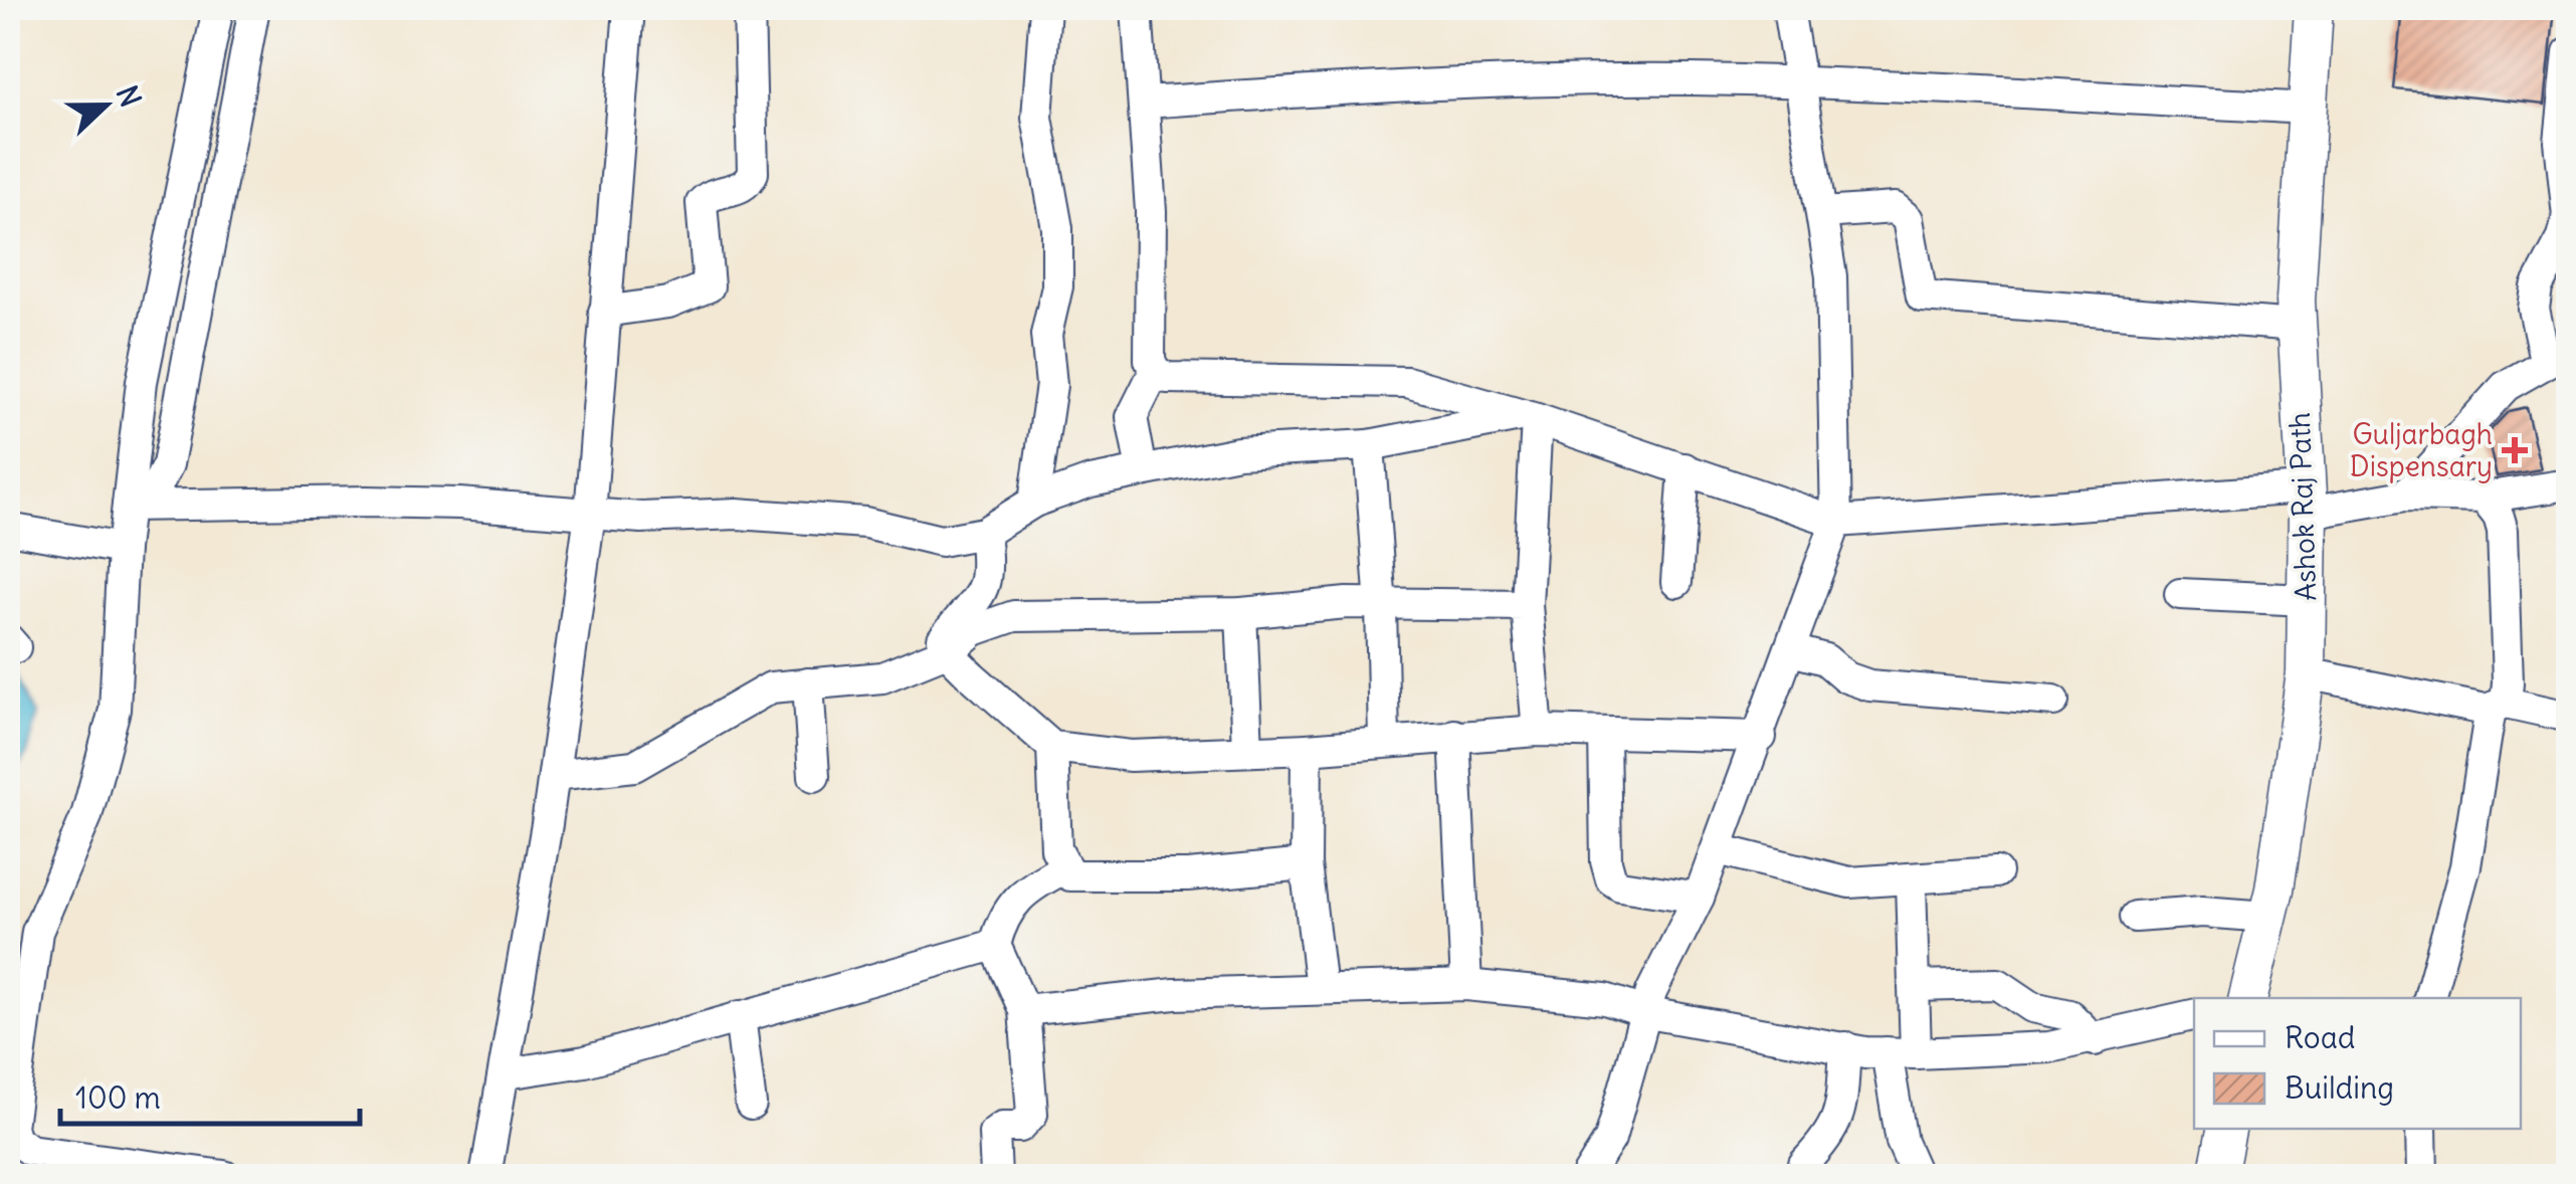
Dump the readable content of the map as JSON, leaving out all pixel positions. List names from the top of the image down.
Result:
{
  "streets": {
    "main road": ["Ashok Raj Path"]
  },
  "places": {
    "health": ["Guljarbagh Dispensary"]
  },
  "legend": ["Road", "Building"],
  "scale_bar": "100 m",
  "north": "right"
}
